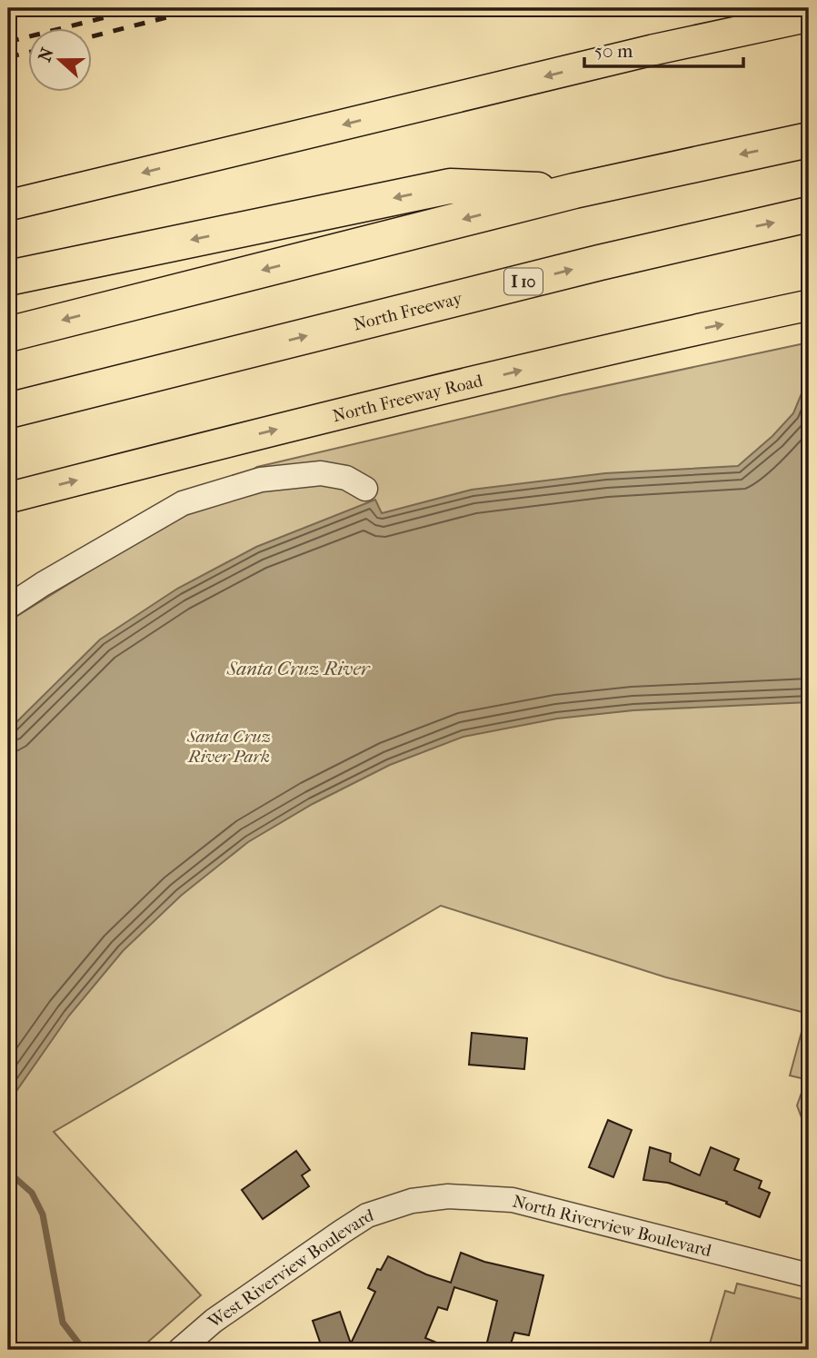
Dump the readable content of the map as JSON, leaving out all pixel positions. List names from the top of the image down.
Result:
{
  "streets": {
    "highway": ["I 10", "North Freeway"],
    "main road": ["North Freeway Road"],
    "street": ["North Riverview Boulevard", "West Riverview Boulevard"]
  },
  "crossings": [
    ["North Riverview Boulevard", "West Riverview Boulevard"]
  ],
  "one_way": ["North Freeway Road"],
  "water": ["Santa Cruz River"],
  "parks": ["Santa Cruz River Park"],
  "scale_bar": "50 m",
  "north": "left"
}
